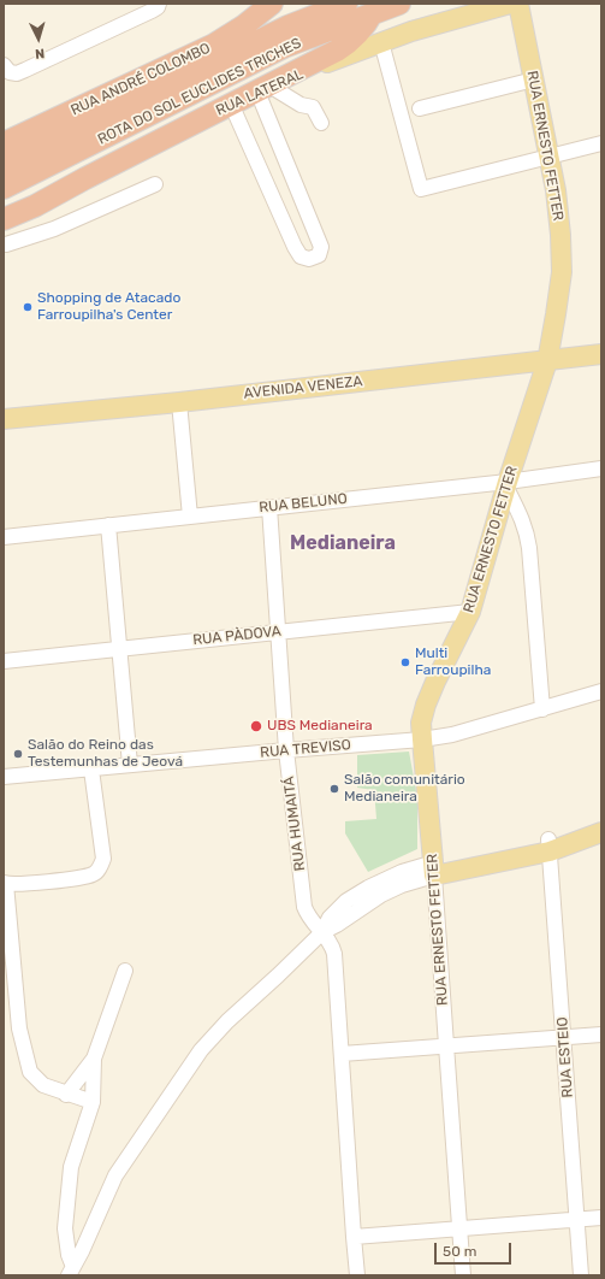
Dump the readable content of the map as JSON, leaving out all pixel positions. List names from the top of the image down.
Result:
{
  "streets": {
    "highway": ["RUA ANDRÉ COLOMBO", "ROTA DO SOL EUCLIDES TRICHES", "RUA LATERAL"],
    "main road": ["RUA ERNESTO FETTER", "AVENIDA VENEZA"],
    "street": [
      "RUA BELUNO",
      "RUA PÀDOVA",
      "RUA TREVISO",
      "RUA HUMAITÁ",
      "RUA ESTEIO"
    ]
  },
  "crossings": [
    ["RUA ERNESTO FETTER", "AVENIDA VENEZA"],
    ["RUA ERNESTO FETTER", "RUA BELUNO"],
    ["RUA ERNESTO FETTER", "RUA PÀDOVA"],
    ["RUA ERNESTO FETTER", "RUA TREVISO"],
    ["RUA BELUNO", "RUA HUMAITÁ"],
    ["RUA PÀDOVA", "RUA HUMAITÁ"],
    ["RUA TREVISO", "RUA HUMAITÁ"]
  ],
  "districts": ["Medianeira"],
  "places": [
    "Shopping de Atacado Farroupilha's Center",
    "Multi Farroupilha",
    "UBS Medianeira",
    "Salão do Reino das Testemunhas de Jeová",
    "Salão comunitário Medianeira"
  ],
  "scale_bar": "50 m",
  "north": "bottom"
}
